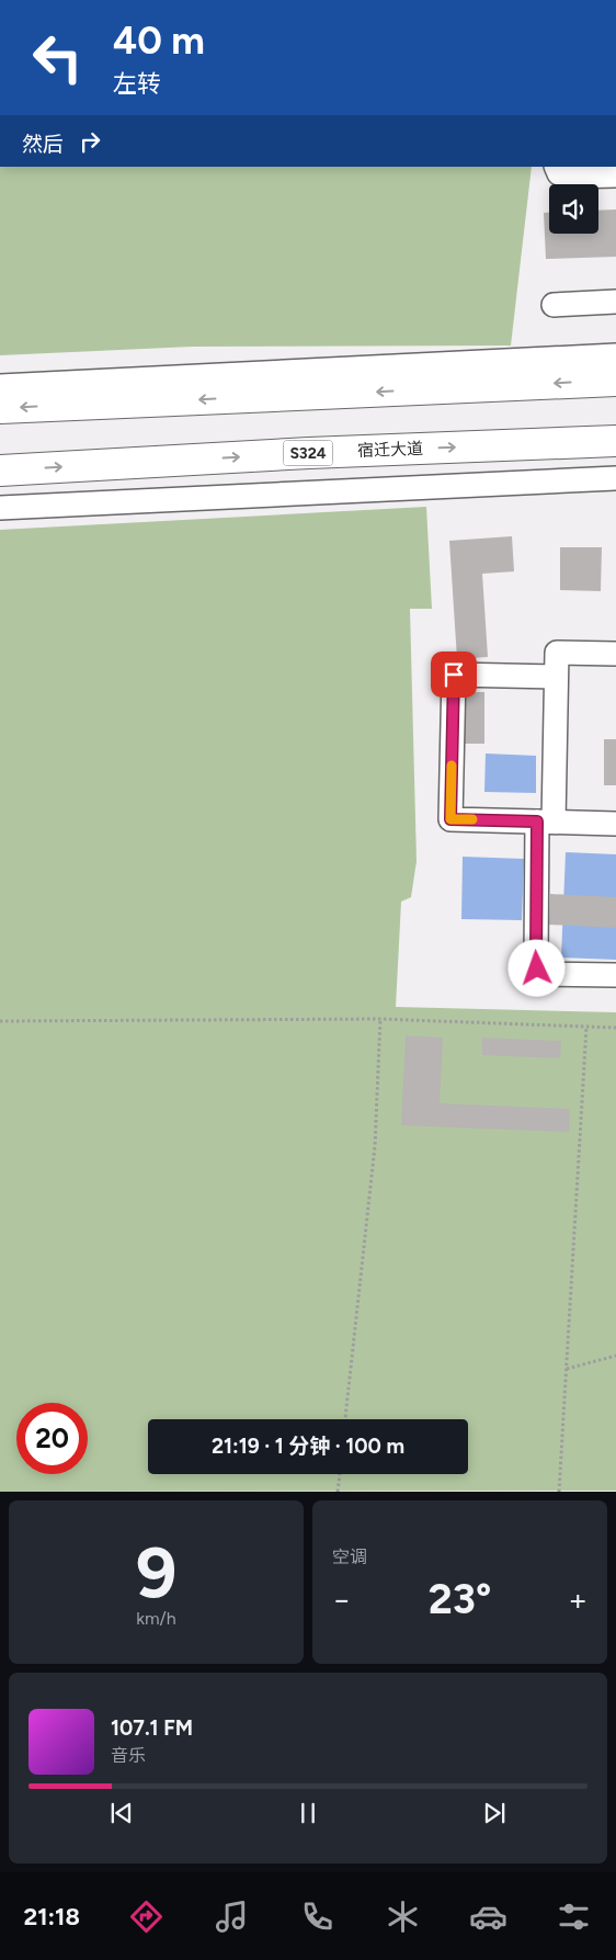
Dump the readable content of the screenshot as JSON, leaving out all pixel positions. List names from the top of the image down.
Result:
{
  "streets": {
    "main road": ["宿迁大道", "S324"]
  },
  "page": {
    "turn": ["40 m", "左转"],
    "then": "然后",
    "limit": "20",
    "trip": "21:19 · 1 分钟 · 100 m",
    "tile": [
      ["9", "km/h"],
      "空调"
    ],
    "heat": ["−", "23°", "+"],
    "song": ["107.1 FM", "音乐"],
    "tabs": "21:18"
  }
}
